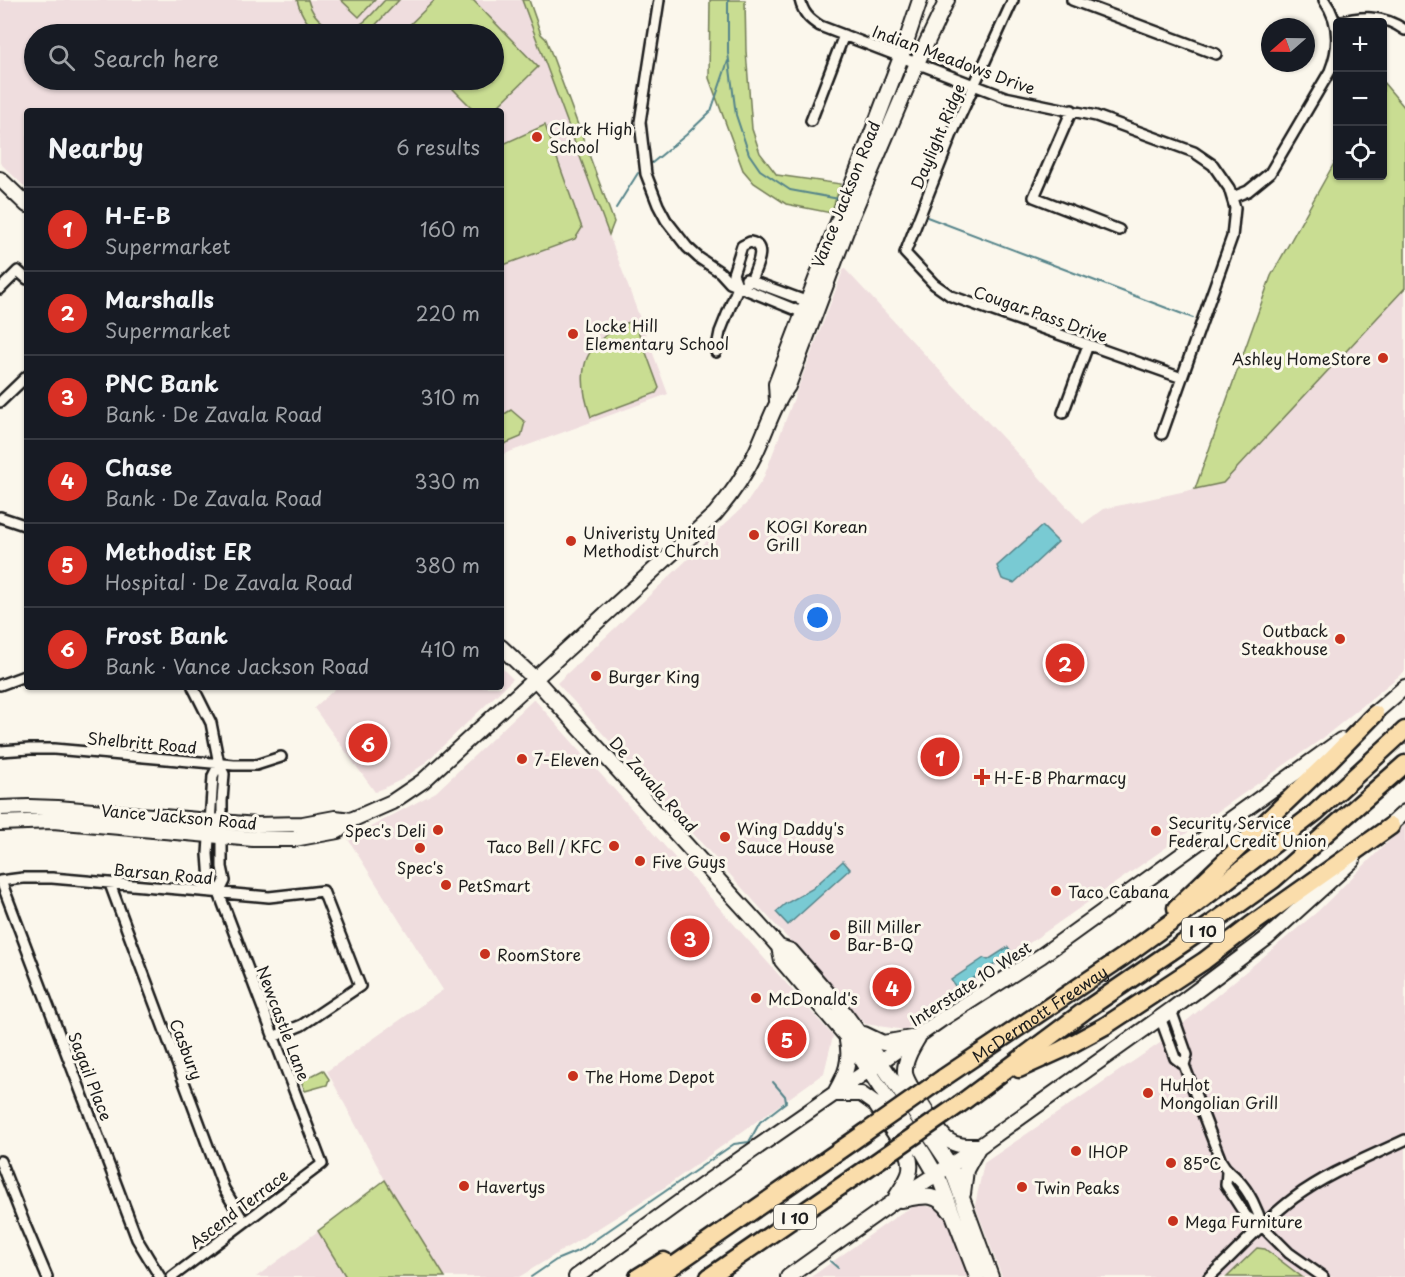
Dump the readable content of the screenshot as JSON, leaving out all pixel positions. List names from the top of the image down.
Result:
{
  "streets": {
    "highway": ["I 10", "McDermott Freeway"],
    "main road": ["Vance Jackson Road", "De Zavala Road", "Interstate 10 West"],
    "street": [
      "Indian Meadows Drive",
      "Daylight Ridge",
      "Cougar Pass Drive",
      "Shelbritt Road",
      "Barsan Road",
      "Newcastle Lane",
      "Casbury",
      "Sagail Place",
      "Ascend Terrace"
    ]
  },
  "crossings": [
    ["Indian Meadows Drive", "Daylight Ridge"],
    ["Indian Meadows Drive", "Vance Jackson Road"],
    ["Indian Meadows Drive", "Cougar Pass Drive"],
    ["Daylight Ridge", "Cougar Pass Drive"],
    ["Vance Jackson Road", "De Zavala Road"],
    ["Vance Jackson Road", "Newcastle Lane"],
    ["Shelbritt Road", "Newcastle Lane"],
    ["De Zavala Road", "Interstate 10 West"],
    ["Barsan Road", "Newcastle Lane"],
    ["Barsan Road", "Casbury"],
    ["Barsan Road", "Sagail Place"],
    ["Newcastle Lane", "Ascend Terrace"],
    ["Casbury", "Ascend Terrace"]
  ],
  "places": {
    "other": [
      "Clark High School",
      "Locke Hill Elementary School",
      "Ashley HomeStore",
      "KOGI Korean Grill",
      "Univeristy United Methodist Church",
      "Outback Steakhouse",
      "Burger King",
      "7-Eleven",
      "Spec's Deli",
      "Security Service Federal Credit Union",
      "Wing Daddy's Sauce House",
      "Taco Bell / KFC",
      "Spec's",
      "Five Guys",
      "PetSmart",
      "Taco Cabana",
      "Bill Miller Bar-B-Q",
      "RoomStore",
      "McDonald's",
      "The Home Depot",
      "HuHot Mongolian Grill",
      "IHOP",
      "85°C",
      "Havertys",
      "Twin Peaks",
      "Mega Furniture"
    ],
    "health": ["H-E-B Pharmacy"]
  },
  "north": "left",
  "page": {
    "map_buttons": ["+", "−"],
    "search": "Search here",
    "heading": ["Nearby", "6 results"],
    "list": [
      {
        "mark": "1",
        "name": "H-E-B",
        "note": "Supermarket",
        "value": "160 m"
      },
      {
        "mark": "2",
        "name": "Marshalls",
        "note": "Supermarket",
        "value": "220 m"
      },
      {
        "mark": "3",
        "name": "PNC Bank",
        "note": "Bank · De Zavala Road",
        "value": "310 m"
      },
      {
        "mark": "4",
        "name": "Chase",
        "note": "Bank · De Zavala Road",
        "value": "330 m"
      },
      {
        "mark": "5",
        "name": "Methodist ER",
        "note": "Hospital · De Zavala Road",
        "value": "380 m"
      },
      {
        "mark": "6",
        "name": "Frost Bank",
        "note": "Bank · Vance Jackson Road",
        "value": "410 m"
      }
    ],
    "pins": [
      "2",
      "6",
      "1",
      "3",
      "4",
      "5"
    ]
  }
}
